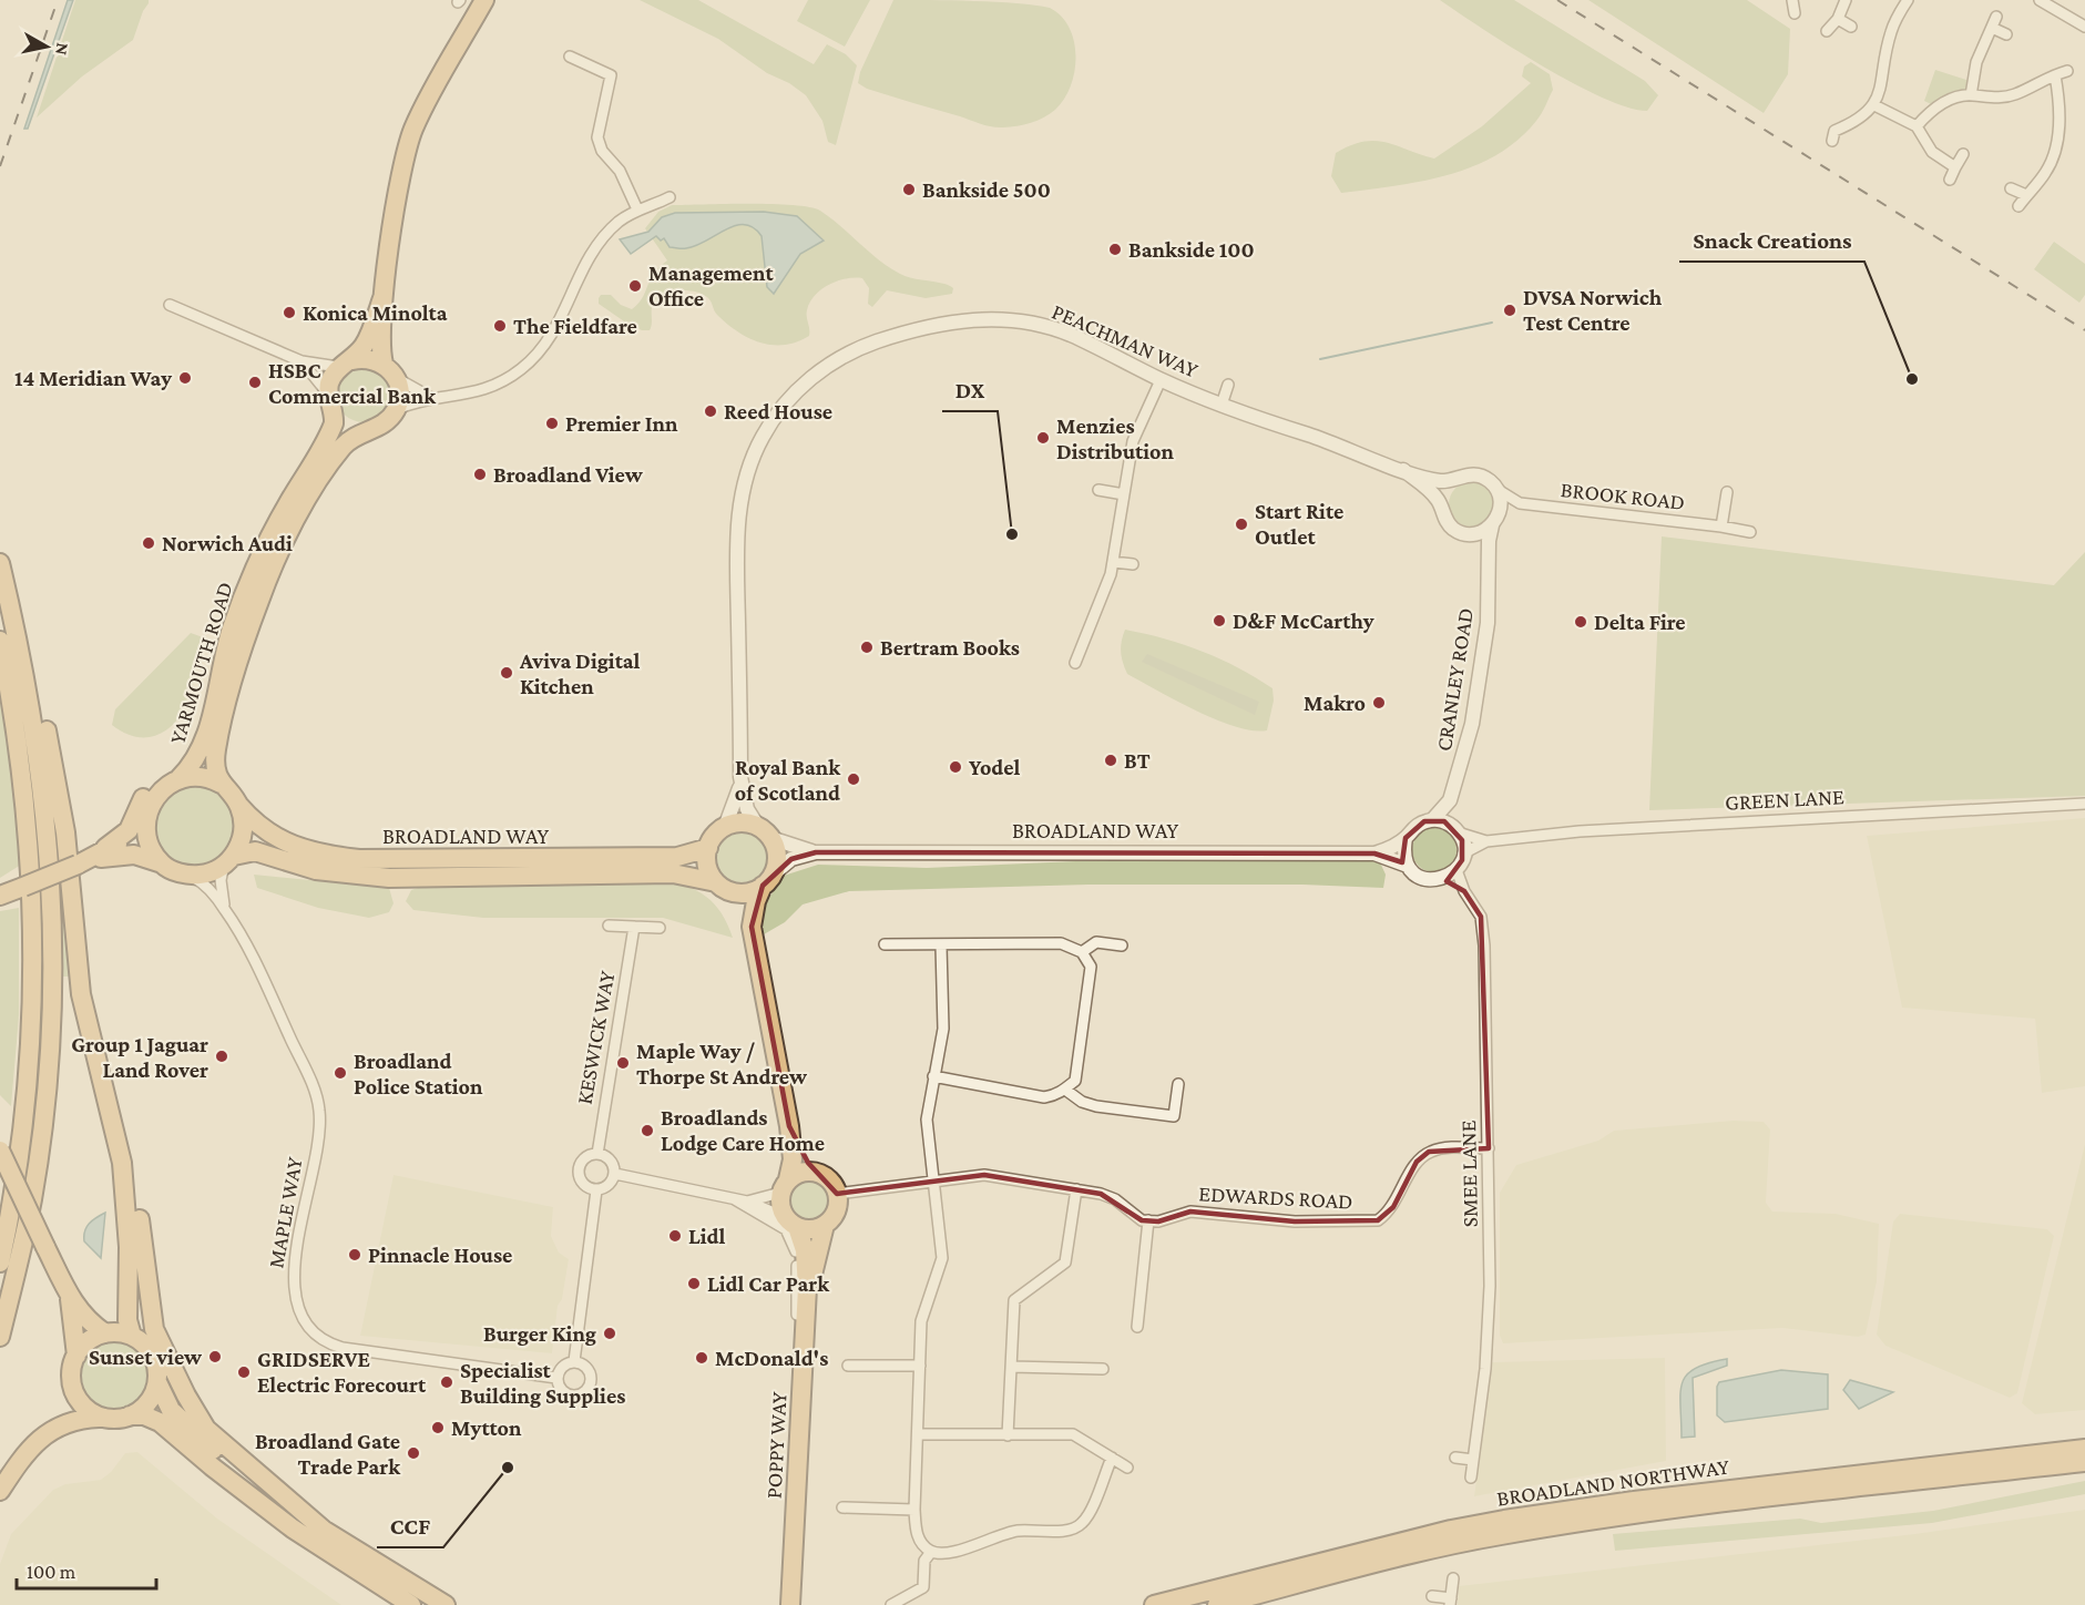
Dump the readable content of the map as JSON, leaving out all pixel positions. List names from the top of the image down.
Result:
{
  "streets": {
    "highway": [
      "YARMOUTH ROAD",
      "BROADLAND WAY",
      "POPPY WAY",
      "BROADLAND NORTHWAY"
    ],
    "street": [
      "PEACHMAN WAY",
      "BROOK ROAD",
      "CRANLEY ROAD",
      "GREEN LANE",
      "KESWICK WAY",
      "SMEE LANE",
      "EDWARDS ROAD",
      "MAPLE WAY"
    ]
  },
  "crossings": [
    ["PEACHMAN WAY", "BROOK ROAD"],
    ["PEACHMAN WAY", "CRANLEY ROAD"],
    ["PEACHMAN WAY", "BROADLAND WAY"],
    ["BROOK ROAD", "CRANLEY ROAD"],
    ["YARMOUTH ROAD", "BROADLAND WAY"],
    ["YARMOUTH ROAD", "MAPLE WAY"],
    ["CRANLEY ROAD", "GREEN LANE"],
    ["CRANLEY ROAD", "BROADLAND WAY"],
    ["CRANLEY ROAD", "SMEE LANE"],
    ["GREEN LANE", "BROADLAND WAY"],
    ["GREEN LANE", "SMEE LANE"],
    ["BROADLAND WAY", "SMEE LANE"],
    ["BROADLAND WAY", "MAPLE WAY"],
    ["SMEE LANE", "EDWARDS ROAD"]
  ],
  "places": [
    "Bankside 500",
    "Bankside 100",
    "Management Office",
    "DVSA Norwich Test Centre",
    "Konica Minolta",
    "The Fieldfare",
    "14 Meridian Way",
    "Snack Creations",
    "HSBC Commercial Bank",
    "Reed House",
    "Premier Inn",
    "Menzies Distribution",
    "Broadland View",
    "Start Rite Outlet",
    "DX",
    "Norwich Audi",
    "D&F McCarthy",
    "Delta Fire",
    "Bertram Books",
    "Aviva Digital Kitchen",
    "Makro",
    "BT",
    "Yodel",
    "Royal Bank of Scotland",
    "Group 1 Jaguar Land Rover",
    "Maple Way / Thorpe St Andrew",
    "Broadland Police Station",
    "Broadlands Lodge Care Home",
    "Lidl",
    "Pinnacle House",
    "Lidl Car Park",
    "Burger King",
    "Sunset view",
    "McDonald's",
    "GRIDSERVE Electric Forecourt",
    "Specialist Building Supplies",
    "Mytton",
    "Broadland Gate Trade Park",
    "CCF"
  ],
  "scale_bar": "100 m",
  "north": "right"
}
